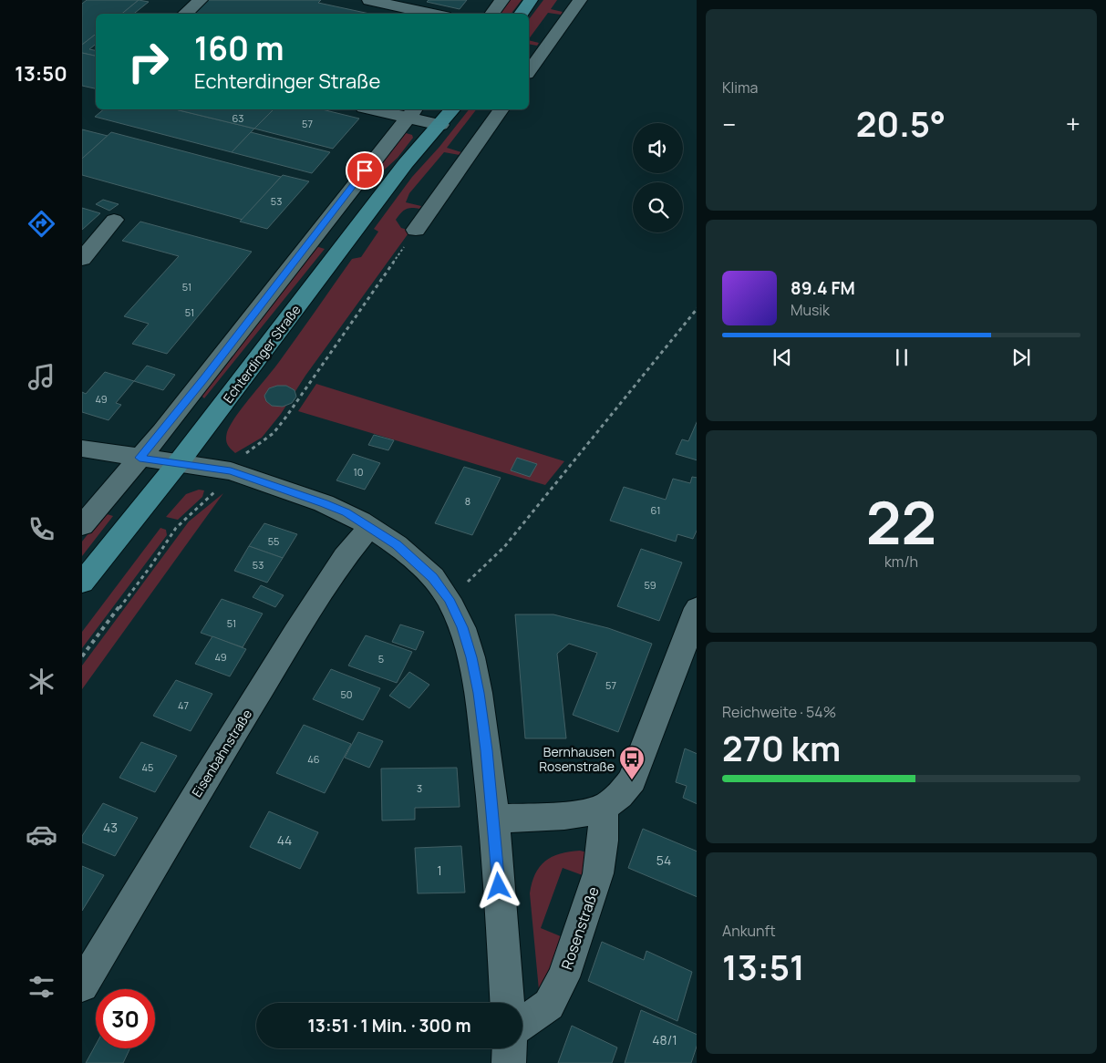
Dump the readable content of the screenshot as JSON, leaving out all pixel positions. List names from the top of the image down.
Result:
{
  "streets": {
    "main road": ["Echterdinger Straße"],
    "street": ["Eisenbahnstraße", "Rosenstraße"]
  },
  "places": {
    "bus stop": ["Bernhausen Rosenstraße"]
  },
  "house_numbers": [
    "63",
    "57",
    "53",
    "51",
    "51",
    "49",
    "10",
    "8",
    "61",
    "55",
    "53",
    "59",
    "51",
    "49",
    "5",
    "57",
    "50",
    "47",
    "46",
    "45",
    "3",
    "43",
    "44",
    "54",
    "1",
    "48/1"
  ],
  "page": {
    "tabs": "13:50",
    "tile": [
      "Klima",
      ["22", "km/h"],
      ["Reichweite · 54%", "270 km"],
      ["Ankunft", "13:51"]
    ],
    "turn": ["160 m", "Echterdinger Straße"],
    "heat": ["−", "20.5°", "+"],
    "song": ["89.4 FM", "Musik"],
    "limit": "30",
    "trip": "13:51 · 1 Min. · 300 m"
  }
}
